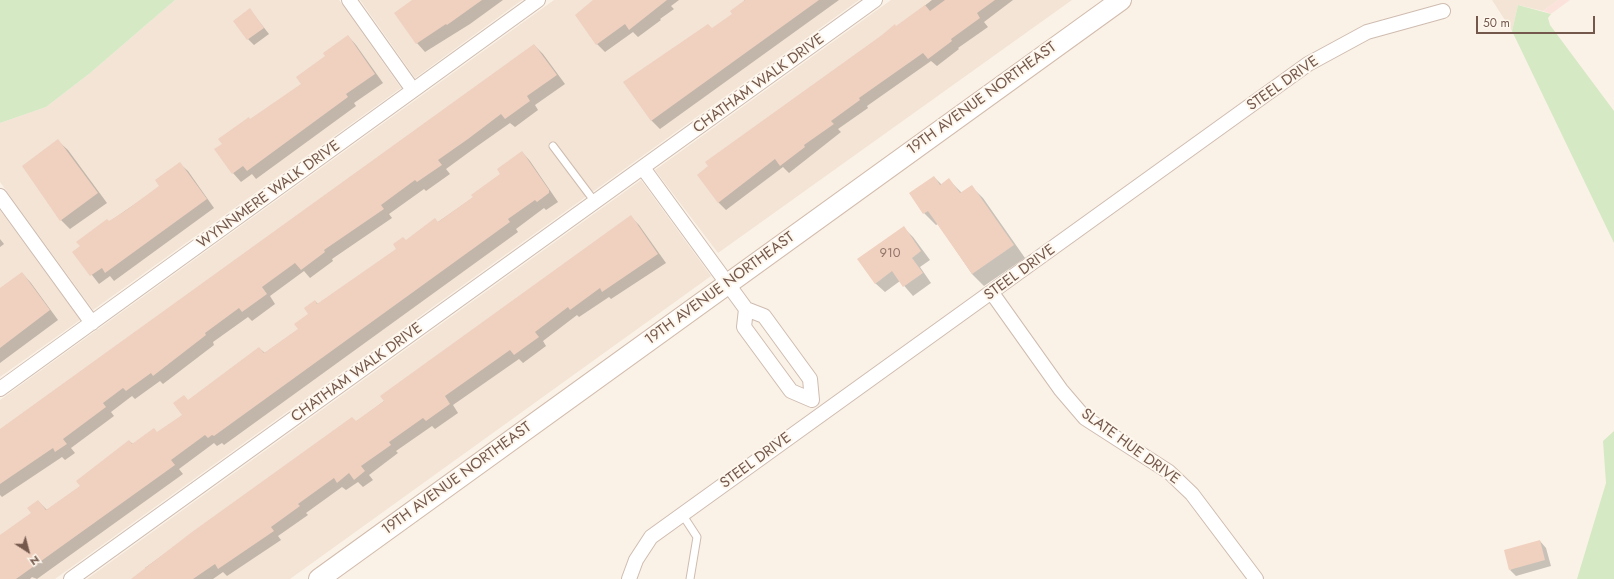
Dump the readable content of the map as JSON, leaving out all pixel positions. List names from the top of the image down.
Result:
{
  "streets": {
    "street": [
      "CHATHAM WALK DRIVE",
      "STEEL DRIVE",
      "19TH AVENUE NORTHEAST",
      "WYNNMERE WALK DRIVE",
      "SLATE HUE DRIVE"
    ]
  },
  "crossings": [
    ["STEEL DRIVE", "SLATE HUE DRIVE"]
  ],
  "house_numbers": ["910"],
  "scale_bar": "50 m",
  "north": "bottom right"
}
